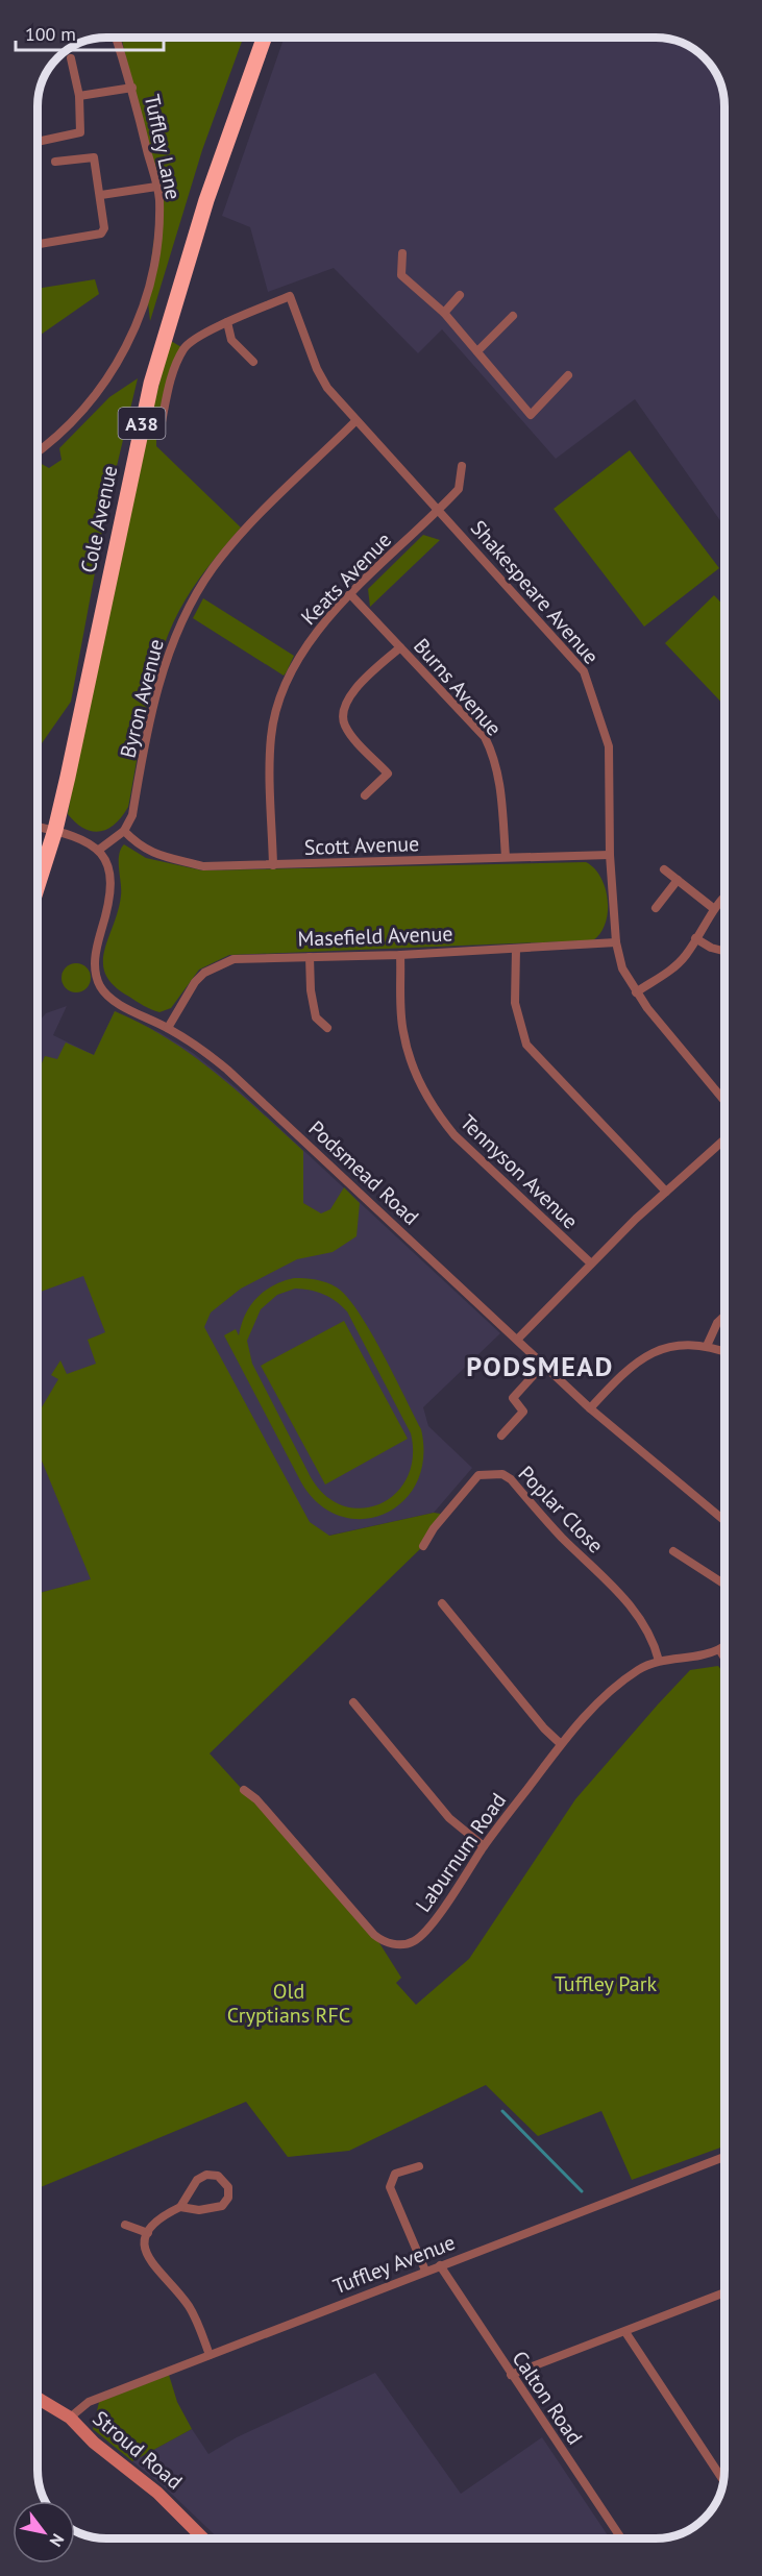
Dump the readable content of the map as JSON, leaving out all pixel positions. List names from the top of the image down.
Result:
{
  "streets": {
    "highway": ["A38", "Cole Avenue"],
    "main road": ["Stroud Road"],
    "street": [
      "Tuffley Lane",
      "Keats Avenue",
      "Shakespeare Avenue",
      "Burns Avenue",
      "Byron Avenue",
      "Scott Avenue",
      "Masefield Avenue",
      "Tennyson Avenue",
      "Podsmead Road",
      "Poplar Close",
      "Laburnum Road",
      "Tuffley Avenue",
      "Calton Road"
    ]
  },
  "crossings": [
    ["Keats Avenue", "Shakespeare Avenue"],
    ["Keats Avenue", "Burns Avenue"],
    ["Keats Avenue", "Scott Avenue"],
    ["Shakespeare Avenue", "Byron Avenue"],
    ["Shakespeare Avenue", "Scott Avenue"],
    ["Shakespeare Avenue", "Masefield Avenue"],
    ["Burns Avenue", "Scott Avenue"],
    ["Byron Avenue", "Scott Avenue"],
    ["Masefield Avenue", "Tennyson Avenue"],
    ["Masefield Avenue", "Podsmead Road"],
    ["Poplar Close", "Laburnum Road"],
    ["Tuffley Avenue", "Calton Road"],
    ["Tuffley Avenue", "Stroud Road"]
  ],
  "districts": ["PODSMEAD"],
  "parks": ["Tuffley Park", "Old Cryptians RFC"],
  "scale_bar": "100 m",
  "north": "bottom right"
}
